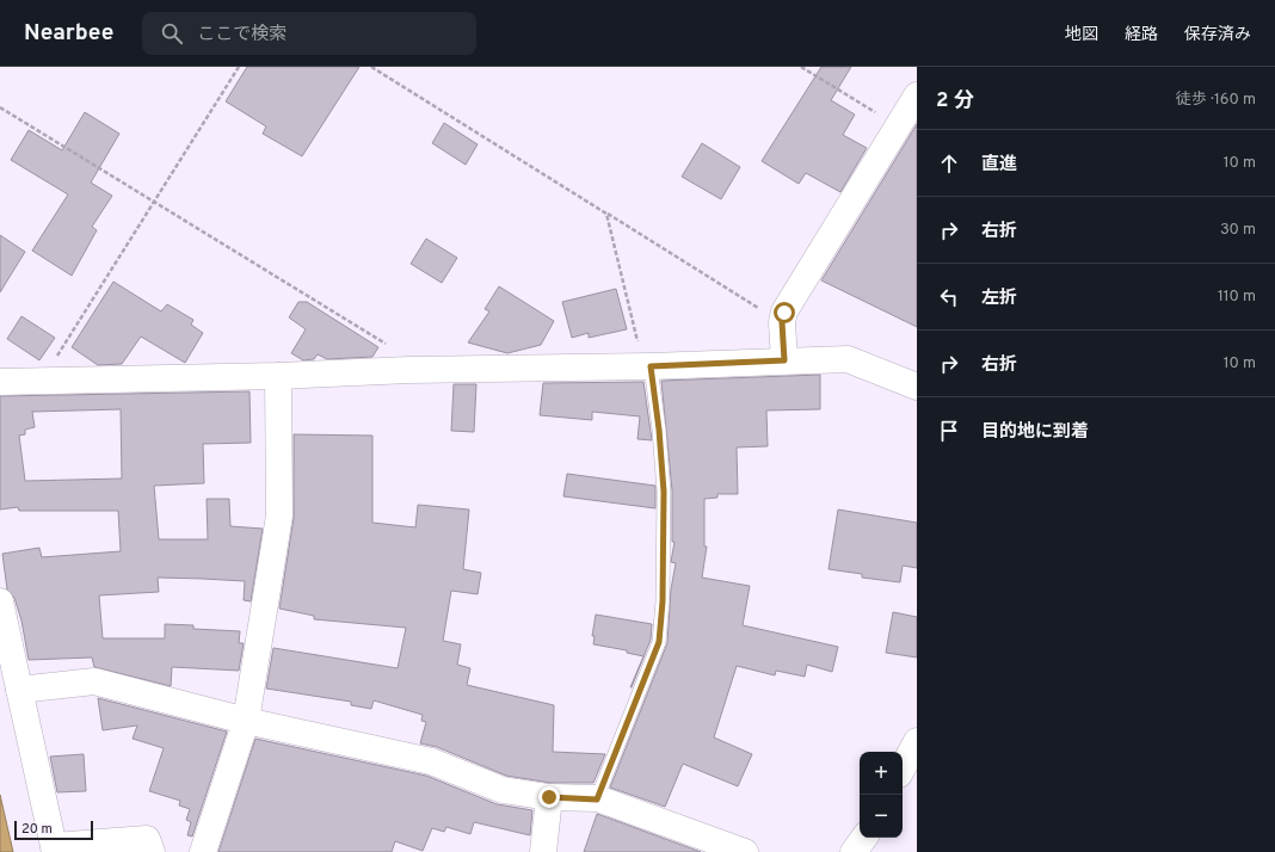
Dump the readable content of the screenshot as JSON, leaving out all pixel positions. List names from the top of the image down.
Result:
{
  "scale_bar": "20 m",
  "page": {
    "header": "Nearbee",
    "search": "ここで検索",
    "nav": ["地図", "経路", "保存済み"],
    "heading": ["2 分", "徒歩 · 160 m"],
    "list": [
      ["直進", "10 m"],
      ["右折", "30 m"],
      ["左折", "110 m"],
      ["右折", "10 m"],
      "目的地に到着"
    ],
    "map_buttons": ["+", "−"],
    "scale": "20 m"
  }
}
